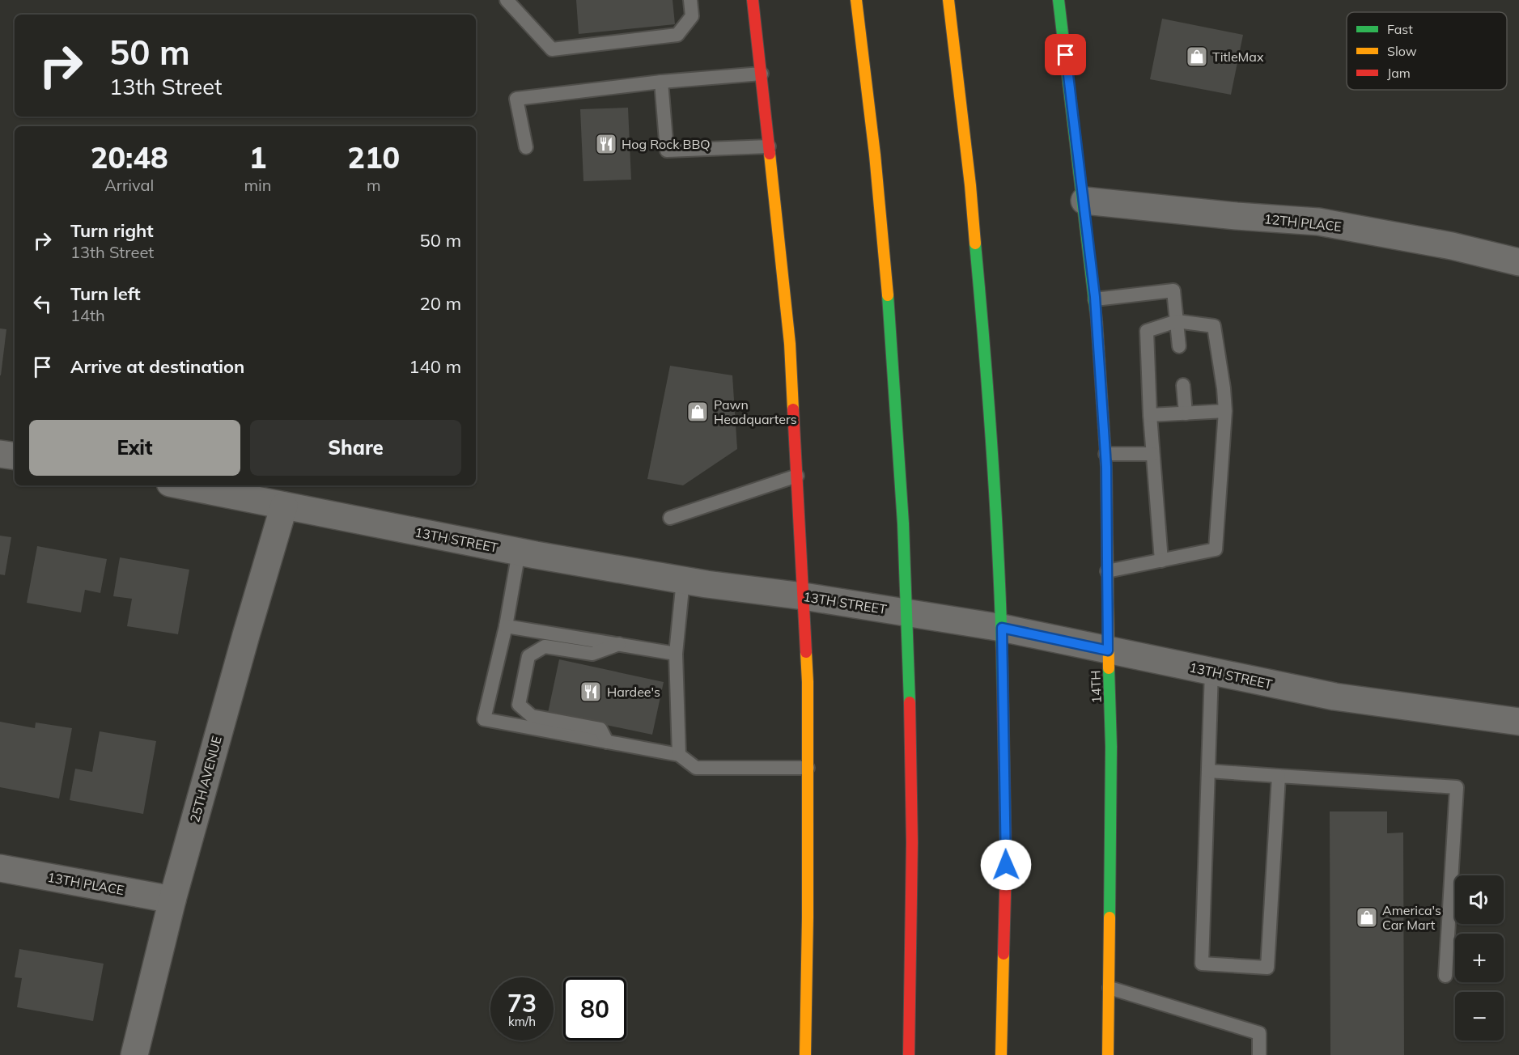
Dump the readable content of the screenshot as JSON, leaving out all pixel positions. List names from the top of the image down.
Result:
{
  "streets": {
    "main road": ["14TH"],
    "street": [
      "12TH PLACE",
      "13TH STREET",
      "25TH AVENUE",
      "13TH PLACE"
    ]
  },
  "crossings": [
    ["12TH PLACE", "14TH"],
    ["13TH STREET", "14TH"],
    ["13TH STREET", "25TH AVENUE"],
    ["25TH AVENUE", "13TH PLACE"]
  ],
  "places": {
    "shop": ["TitleMax", "Pawn Headquarters", "America's Car Mart"],
    "restaurant": ["Hog Rock BBQ", "Hardee's"]
  },
  "legend": ["Fast", "Slow", "Jam"],
  "page": {
    "turn": ["50 m", "13th Street"],
    "eta": [
      "20:48",
      "Arrival",
      "1",
      "min",
      "210",
      "m"
    ],
    "list": [
      {
        "name": "Turn right",
        "note": "13th Street",
        "value": "50 m"
      },
      {
        "name": "Turn left",
        "note": "14th",
        "value": "20 m"
      },
      {
        "name": "Arrive at destination",
        "value": "140 m"
      }
    ],
    "buttons": ["Exit", "Share"],
    "map_buttons": ["+", "−"],
    "speed": "73 km/h",
    "limit": "80"
  }
}
